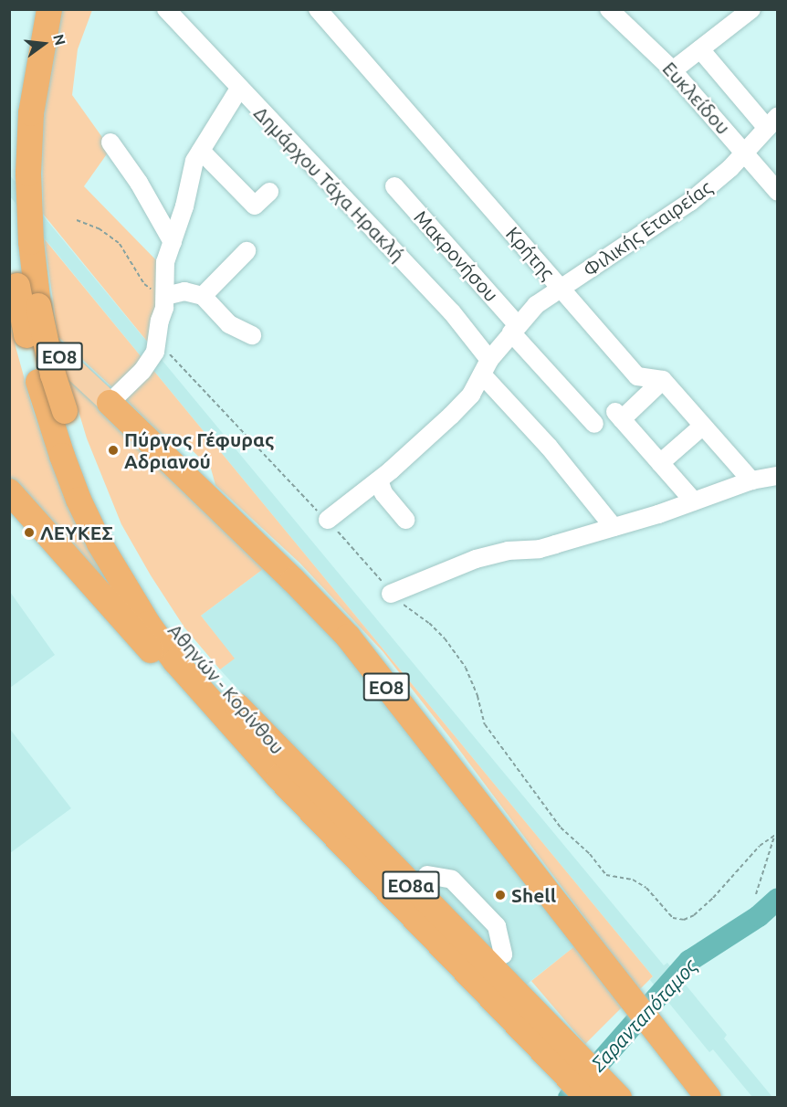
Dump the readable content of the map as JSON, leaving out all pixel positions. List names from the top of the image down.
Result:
{
  "streets": {
    "highway": ["ΕΟ8", "Αθηνών - Κορίνθου", "ΕΟ8α"],
    "street": [
      "Ευκλείδου",
      "Δημάρχου Τάχα Ηρακλή",
      "Φιλικής Εταιρείας",
      "Κρήτης",
      "Μακρονήσου"
    ]
  },
  "crossings": [
    ["Ευκλείδου", "Φιλικής Εταιρείας"],
    ["Δημάρχου Τάχα Ηρακλή", "Φιλικής Εταιρείας"],
    ["Φιλικής Εταιρείας", "Κρήτης"],
    ["Φιλικής Εταιρείας", "Μακρονήσου"]
  ],
  "water": ["Σαρανταπόταμος"],
  "places": ["Πύργος Γέφυρας Αδριανού", "ΛΕΥΚΕΣ", "Shell"],
  "north": "right"
}
